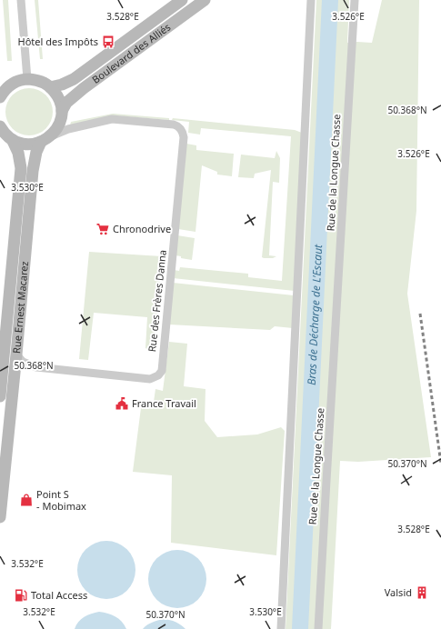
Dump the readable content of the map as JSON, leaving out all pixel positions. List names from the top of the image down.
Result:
{
  "streets": {
    "main road": ["Boulevard des Alliés", "Rue Ernest Macarez"],
    "street": ["Rue de la Longue Chasse", "Rue des Frères Danna"]
  },
  "crossings": [
    ["Boulevard des Alliés", "Rue Ernest Macarez"],
    ["Rue des Frères Danna", "Rue Ernest Macarez"]
  ],
  "water": ["Bras de Décharge de L'Escaut"],
  "places": {
    "bus stop": ["Hôtel des Impôts"],
    "supermarket": ["Chronodrive"],
    "public building": ["France Travail"],
    "shop": ["Point S - Mobimax"],
    "building": ["Valsid"],
    "fuel station": ["Total Access"]
  },
  "coordinates": [
    "3.528°E",
    "3.526°E",
    "50.368°N",
    "3.530°E",
    "50.370°N",
    "3.532°E"
  ]
}
